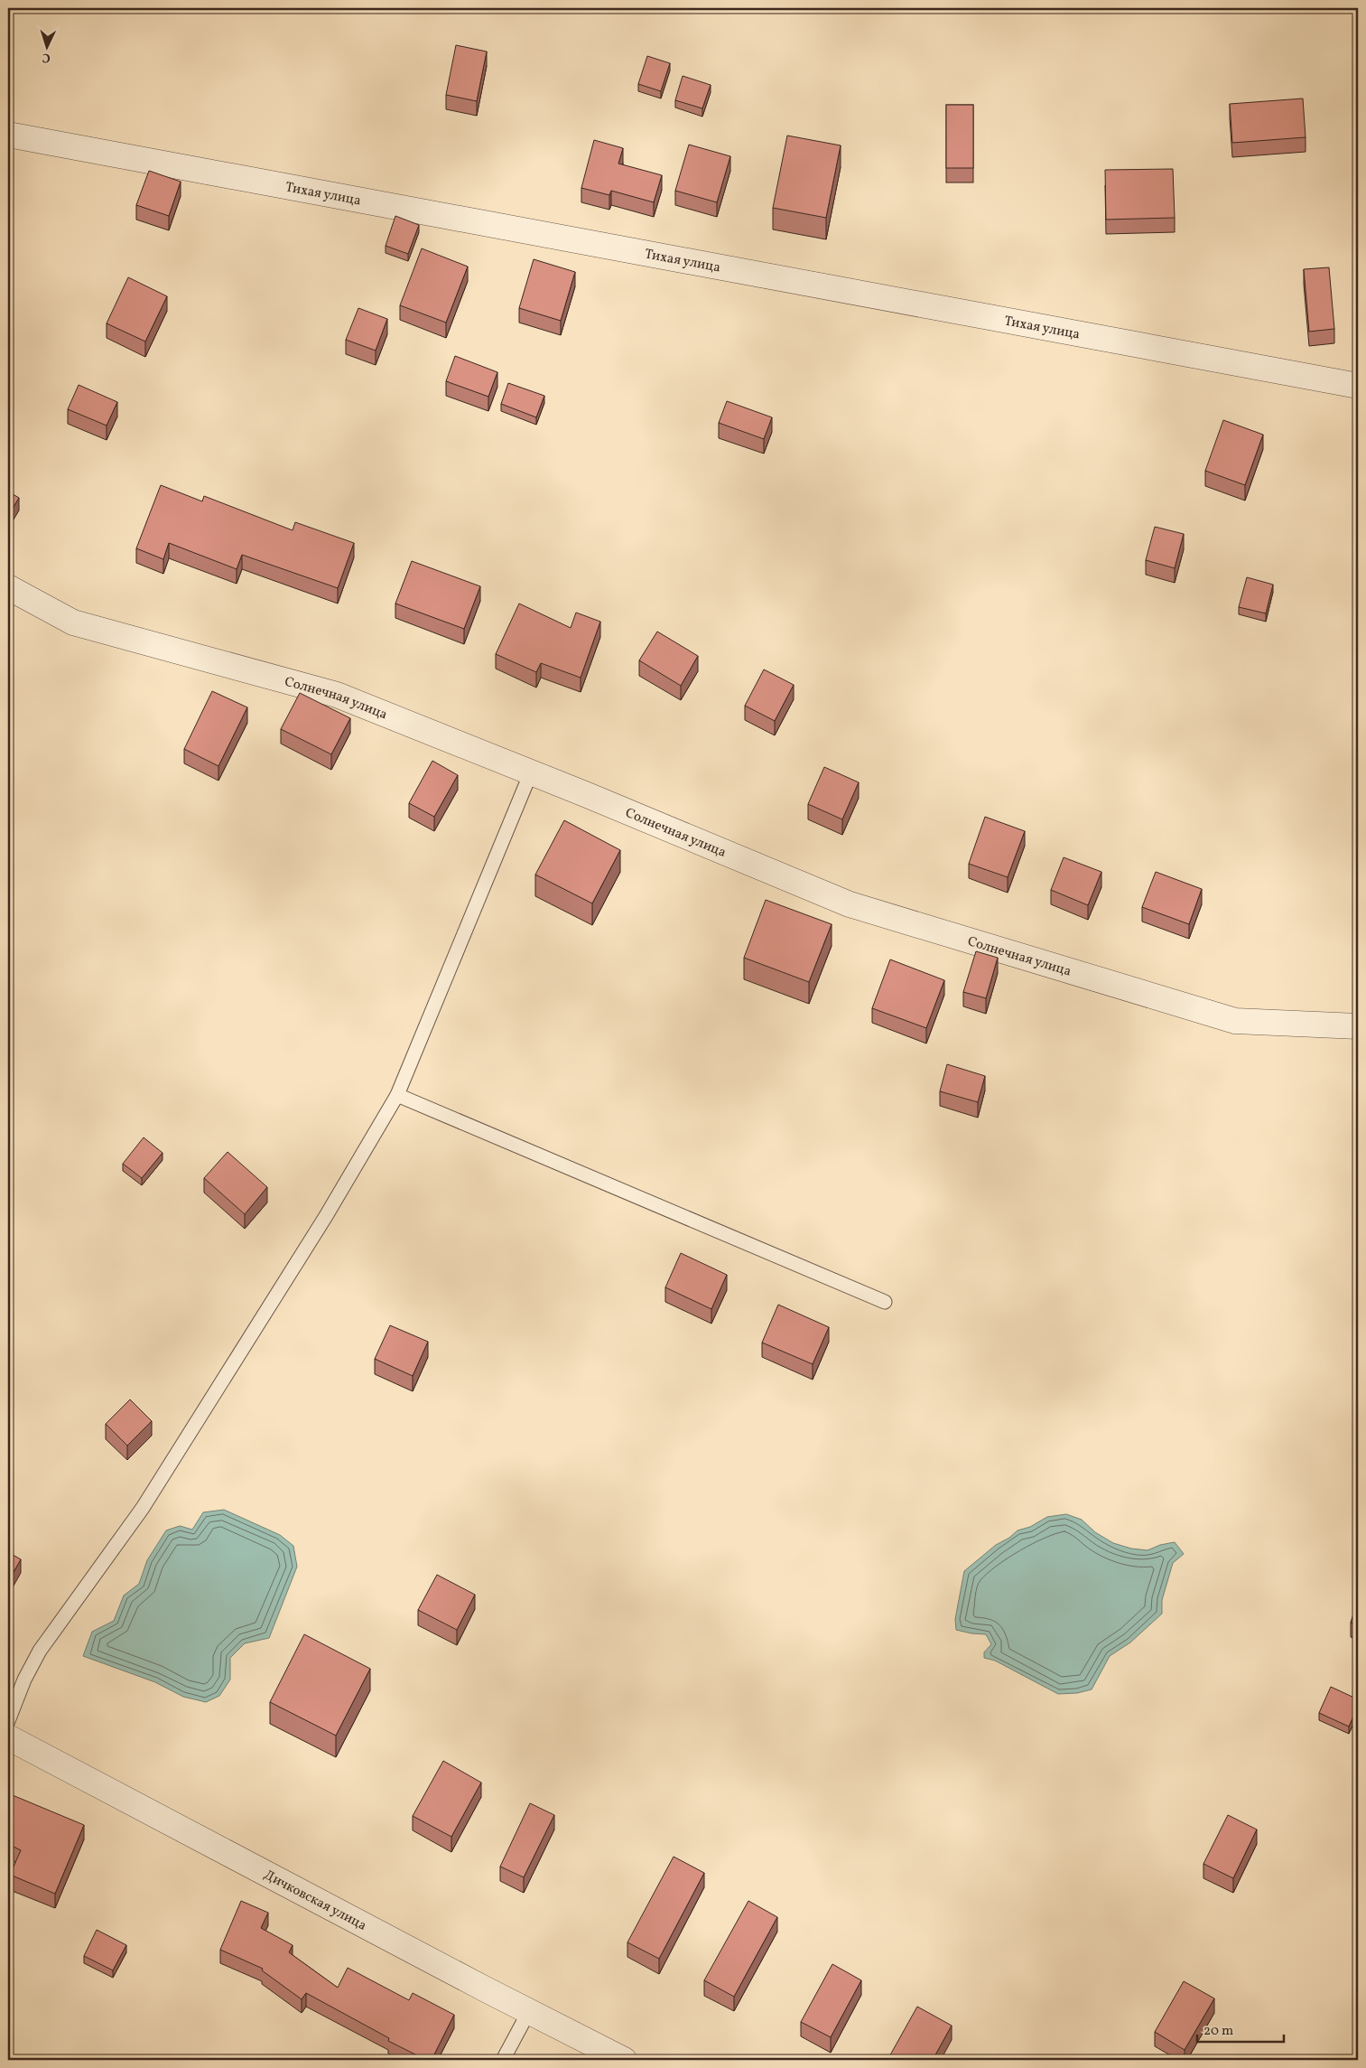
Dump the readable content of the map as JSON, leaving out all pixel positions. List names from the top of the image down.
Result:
{
  "streets": {
    "street": ["Тихая улица", "Солнечная улица", "Дичковская улица"]
  },
  "scale_bar": "20 m",
  "north": "bottom"
}
